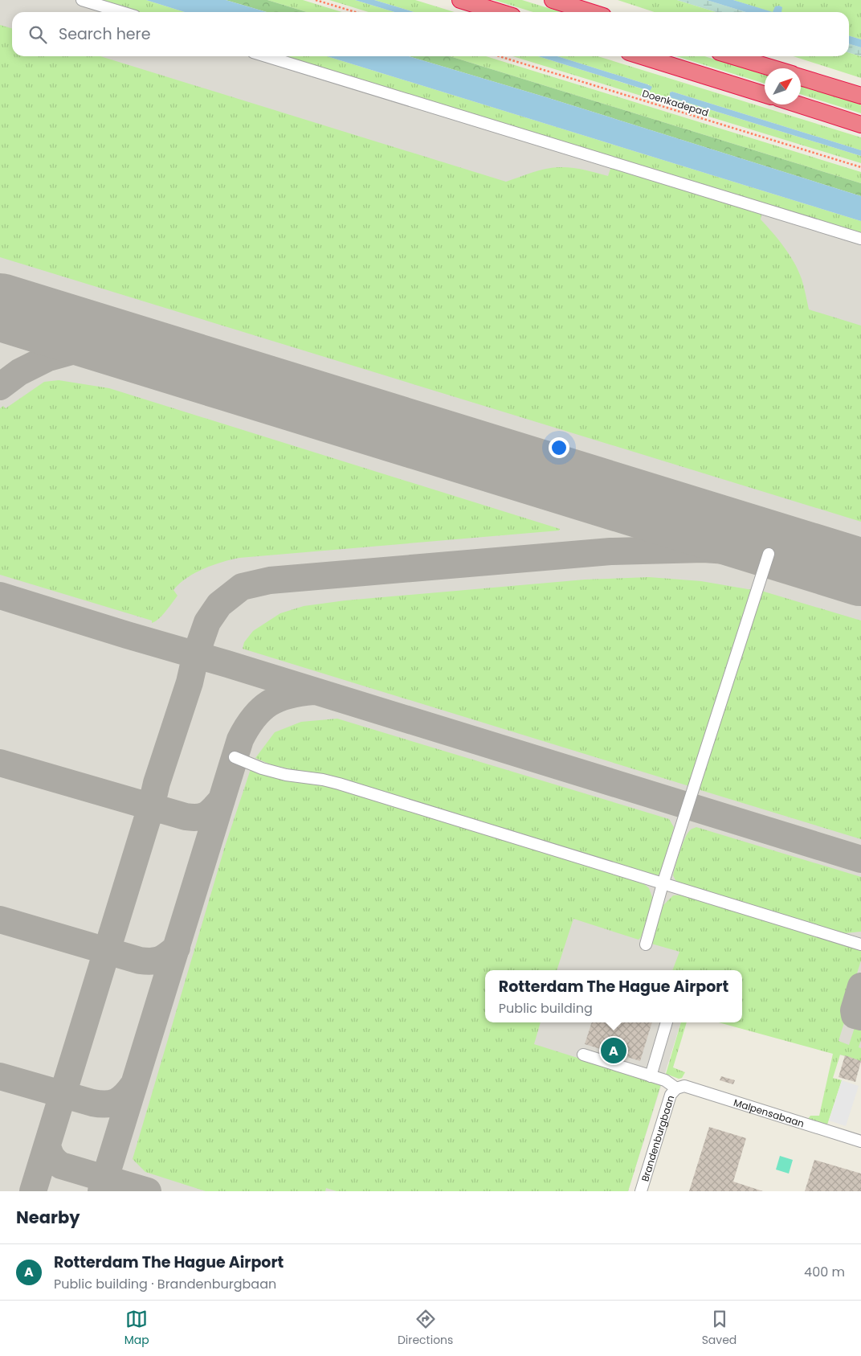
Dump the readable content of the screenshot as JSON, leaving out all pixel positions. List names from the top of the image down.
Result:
{
  "streets": {
    "street": ["Malpensabaan", "Brandenburgbaan"],
    "path": ["Doenkadepad"]
  },
  "crossings": [
    ["Malpensabaan", "Brandenburgbaan"]
  ],
  "north": "top right",
  "page": {
    "search": "Search here",
    "popup": ["Rotterdam The Hague Airport", "Public building"],
    "pins": "A",
    "heading": "Nearby",
    "list": [
      {
        "mark": "A",
        "name": "Rotterdam The Hague Airport",
        "note": "Public building · Brandenburgbaan",
        "value": "400 m"
      }
    ],
    "nav": ["Map", "Directions", "Saved"]
  }
}
